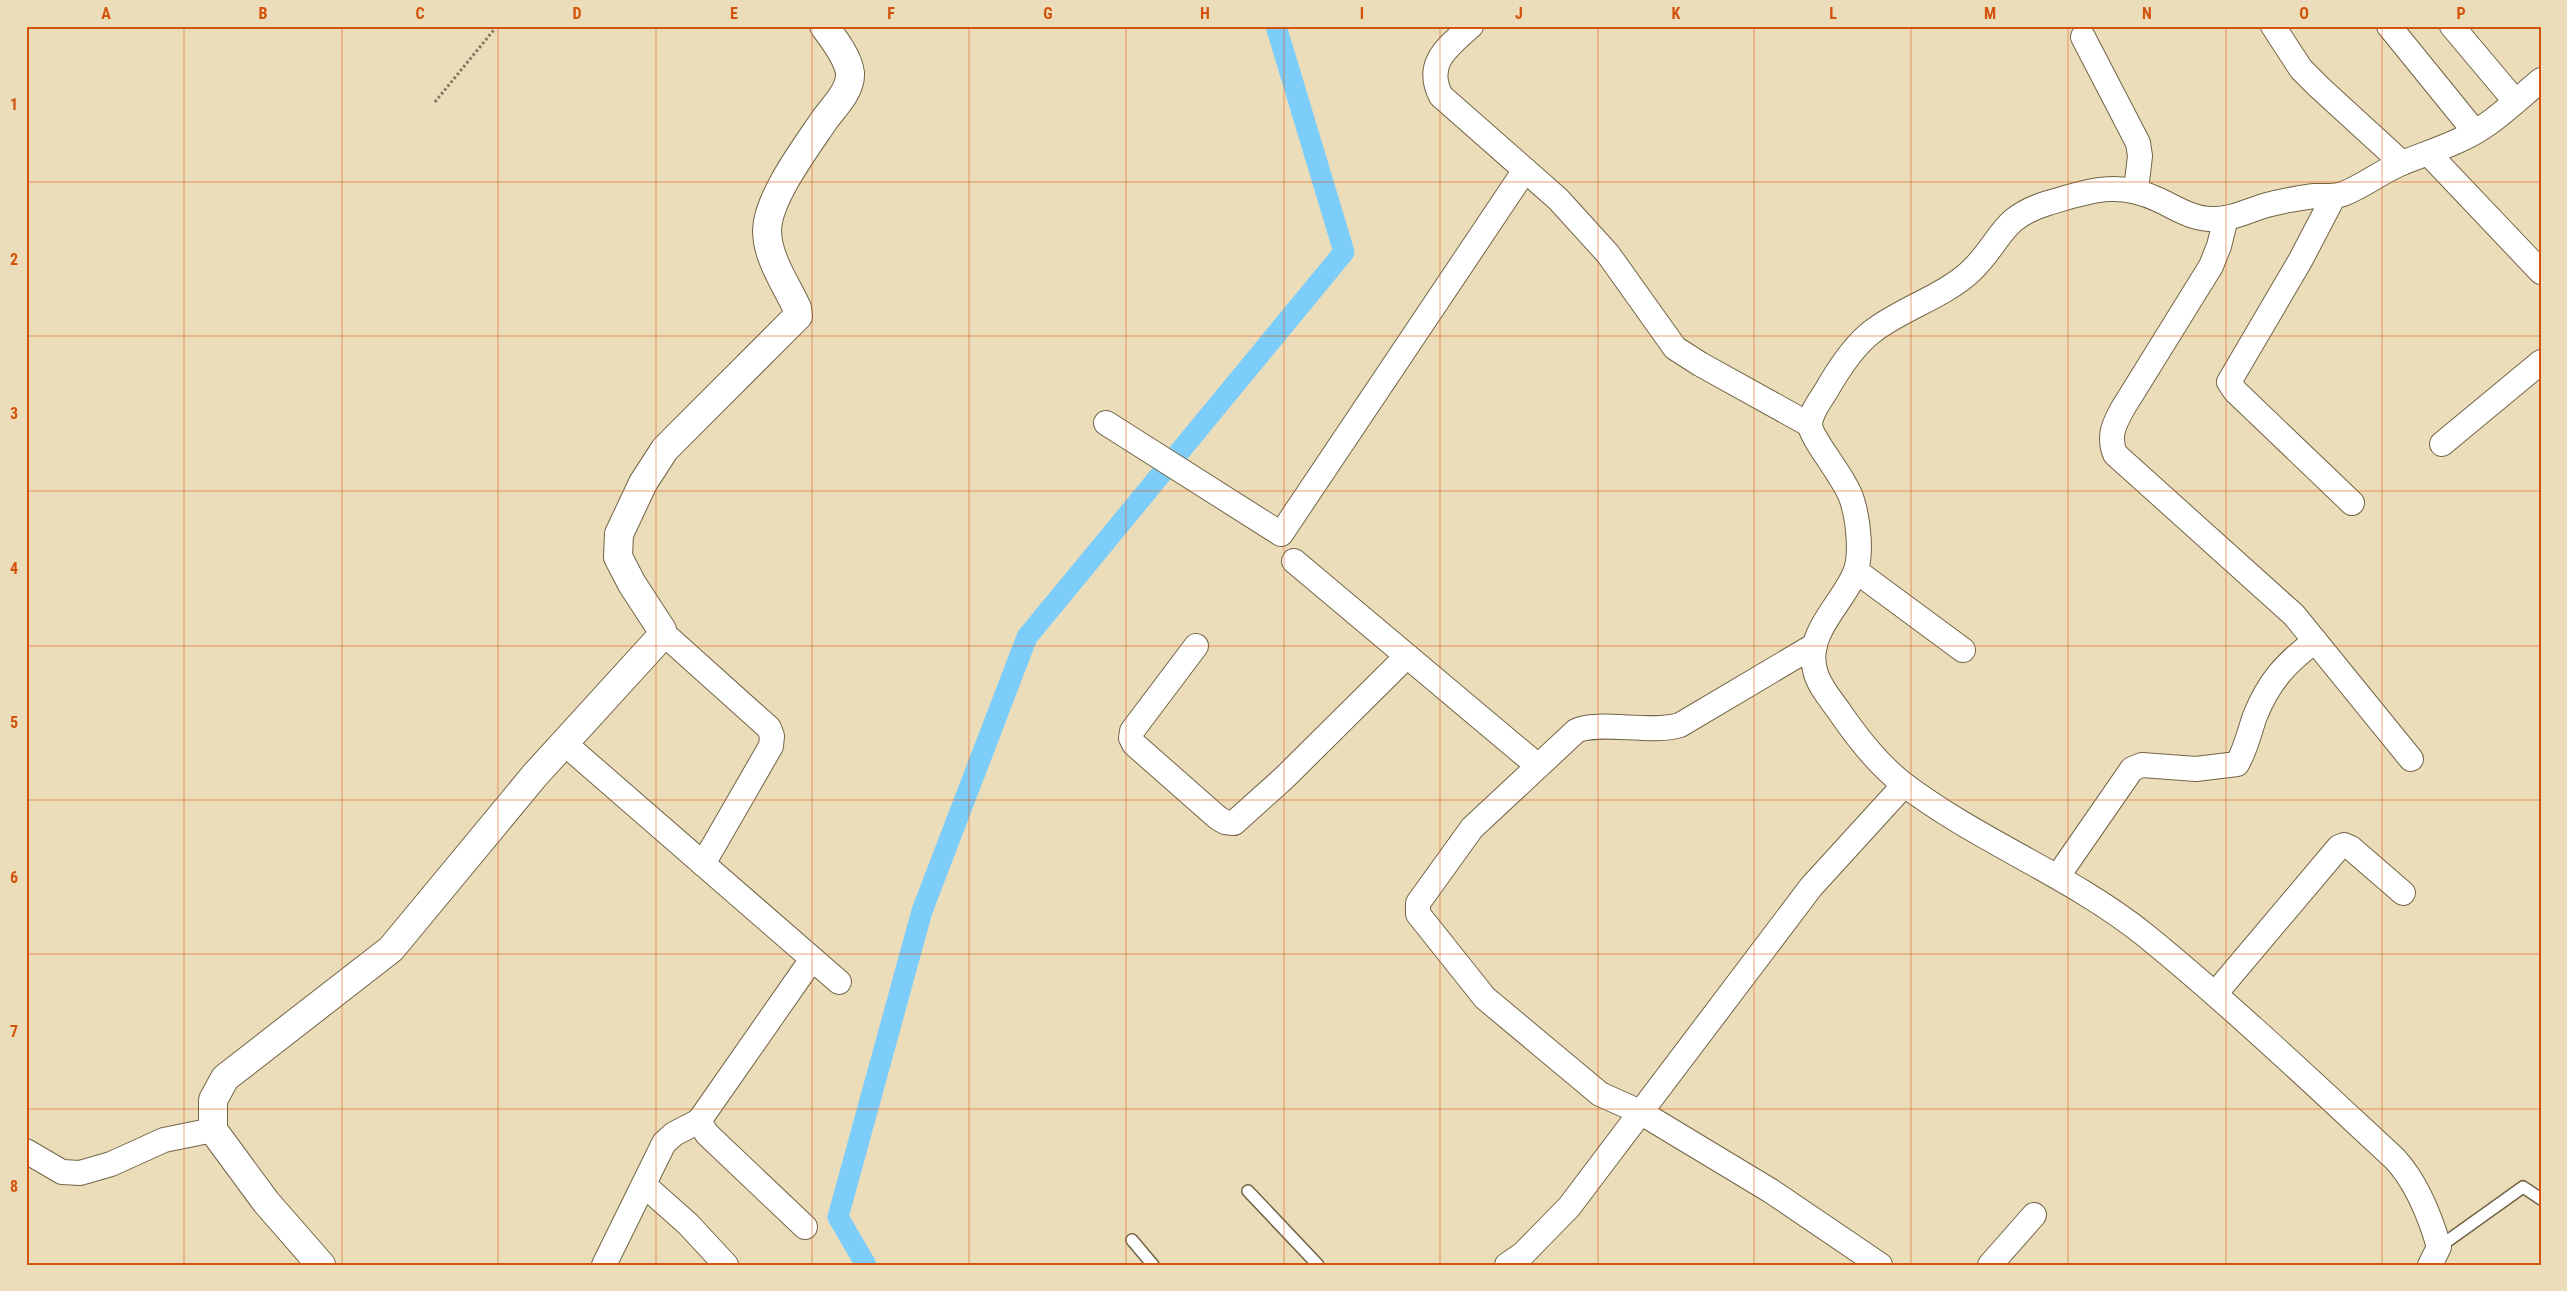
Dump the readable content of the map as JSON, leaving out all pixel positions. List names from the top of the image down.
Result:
{
  "grid": {
    "columns": [
      "A",
      "B",
      "C",
      "D",
      "E",
      "F",
      "G",
      "H",
      "I",
      "J",
      "K",
      "L",
      "M",
      "N",
      "O",
      "P"
    ],
    "rows": [
      "1",
      "2",
      "3",
      "4",
      "5",
      "6",
      "7",
      "8"
    ]
  }
}
